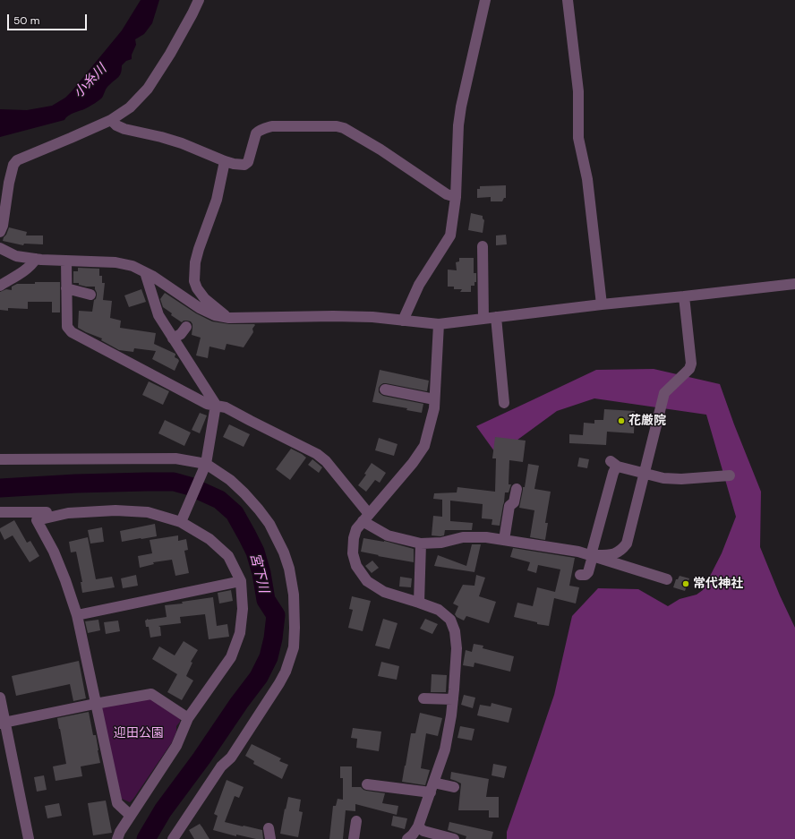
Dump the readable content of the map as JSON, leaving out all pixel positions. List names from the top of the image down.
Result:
{
  "water": ["小糸川", "宮下川"],
  "parks": ["迎田公園"],
  "places": ["花厳院", "常代神社"],
  "scale_bar": "50 m"
}
